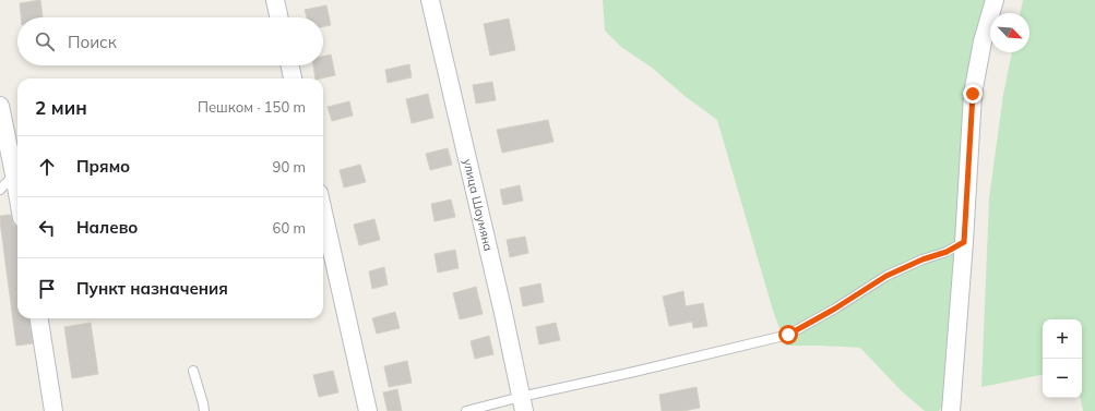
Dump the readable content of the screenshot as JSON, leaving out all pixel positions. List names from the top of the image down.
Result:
{
  "streets": {
    "street": ["улица Шаумяна"]
  },
  "north": "bottom right",
  "page": {
    "search": "Поиск",
    "heading": ["2 мин", "Пешком · 150 m"],
    "list": [
      ["Прямо", "90 m"],
      ["Налево", "60 m"],
      "Пункт назначения"
    ],
    "map_buttons": ["+", "−"]
  }
}
